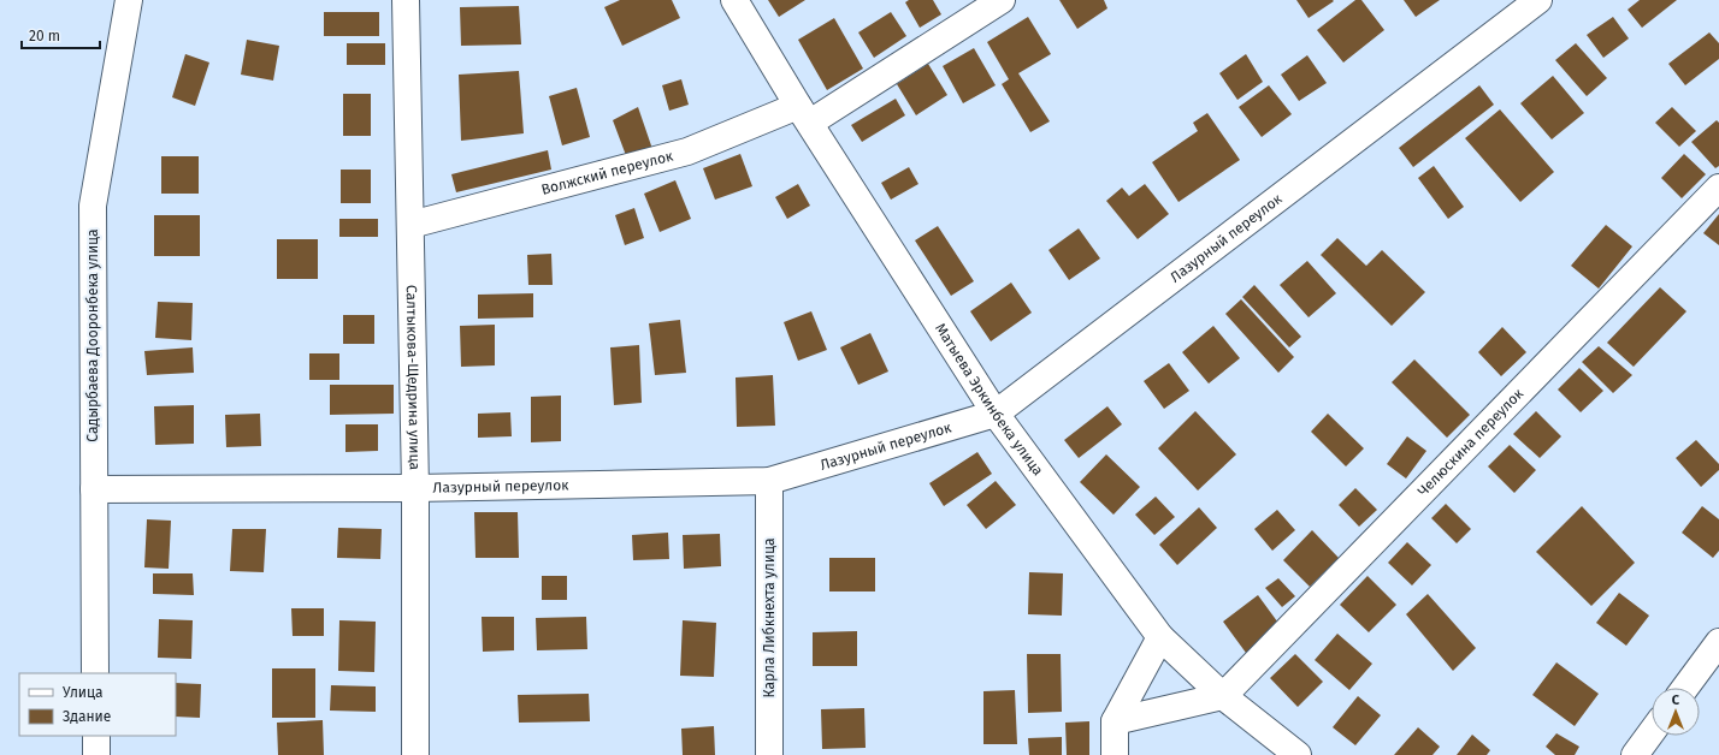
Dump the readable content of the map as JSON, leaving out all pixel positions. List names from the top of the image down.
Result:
{
  "streets": {
    "street": [
      "Волжский переулок",
      "Лазурный переулок",
      "Садырбаева Дооронбека улица",
      "Салтыкова-Щедрина улица",
      "Матыева Эркинбека улица",
      "Челюскина переулок",
      "Карла Либкнехта улица"
    ]
  },
  "crossings": [
    ["Волжский переулок", "Салтыкова-Щедрина улица"],
    ["Волжский переулок", "Матыева Эркинбека улица"],
    ["Лазурный переулок", "Садырбаева Дооронбека улица"],
    ["Лазурный переулок", "Салтыкова-Щедрина улица"],
    ["Лазурный переулок", "Матыева Эркинбека улица"],
    ["Лазурный переулок", "Карла Либкнехта улица"],
    ["Матыева Эркинбека улица", "Челюскина переулок"]
  ],
  "legend": ["Улица", "Здание"],
  "scale_bar": "20 m",
  "north": "top"
}
